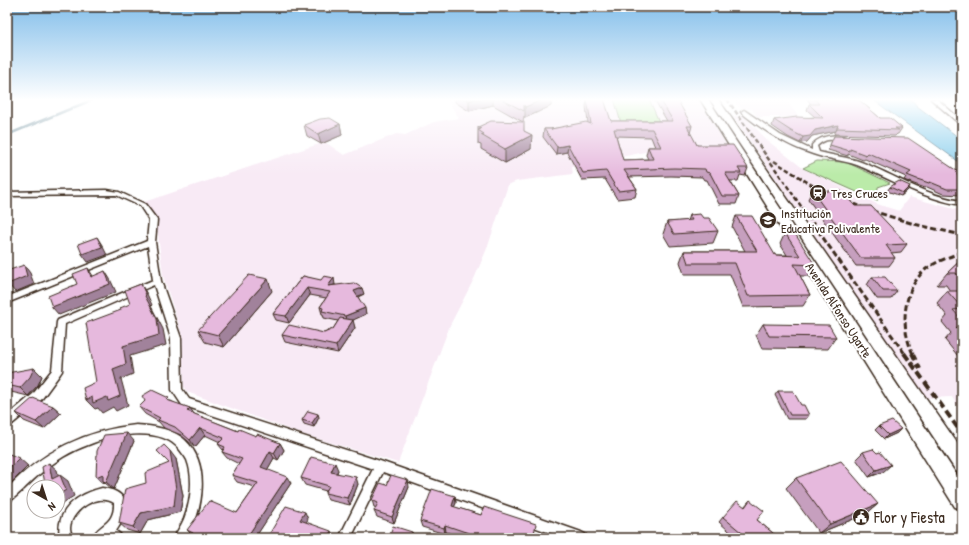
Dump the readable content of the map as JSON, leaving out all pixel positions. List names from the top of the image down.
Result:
{
  "streets": {
    "main road": ["Avenida Alfonso Ugarte"]
  },
  "places": {
    "station": ["Tres Cruces"],
    "school or university": ["Institución Educativa Polivalente"],
    "public building": ["Flor y Fiesta"]
  },
  "north": "bottom right"
}
